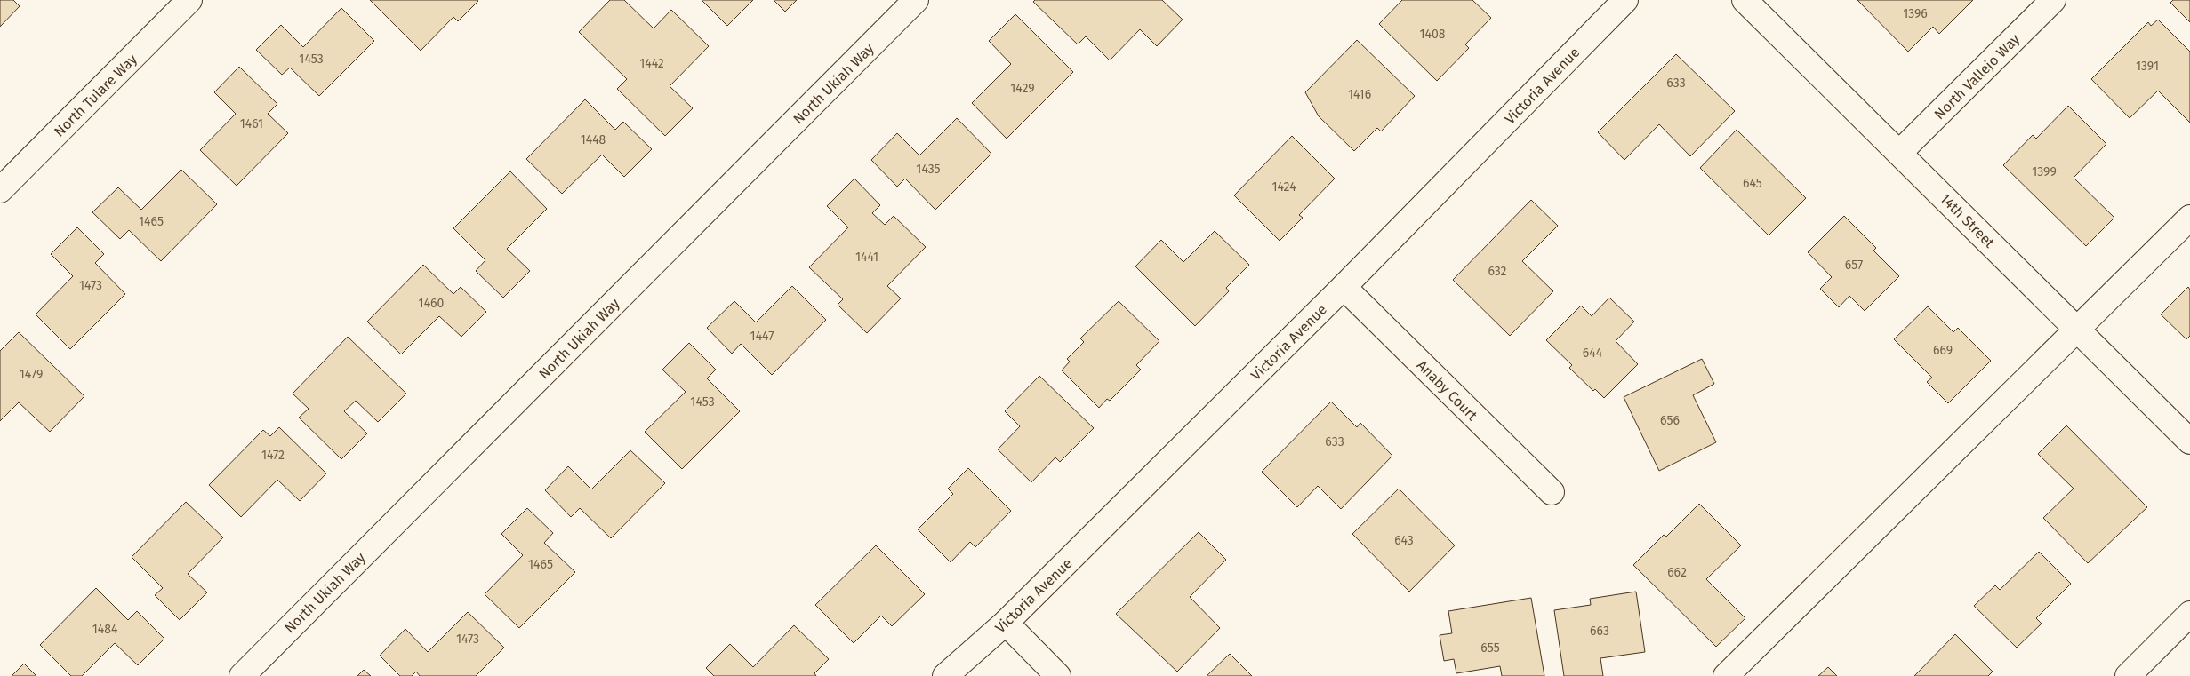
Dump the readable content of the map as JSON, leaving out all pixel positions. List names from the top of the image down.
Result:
{
  "streets": {
    "street": [
      "North Vallejo Way",
      "North Ukiah Way",
      "Victoria Avenue",
      "North Tulare Way",
      "14th Street",
      "Anaby Court"
    ]
  },
  "crossings": [
    ["North Vallejo Way", "14th Street"],
    ["Victoria Avenue", "Anaby Court"]
  ],
  "house_numbers": [
    "1396",
    "1408",
    "1453",
    "1442",
    "1391",
    "633",
    "1429",
    "1416",
    "1461",
    "1448",
    "1435",
    "1399",
    "645",
    "1424",
    "1465",
    "1441",
    "657",
    "632",
    "1473",
    "1460",
    "1447",
    "669",
    "644",
    "1479",
    "1453",
    "656",
    "633",
    "1472",
    "643",
    "1465",
    "662",
    "1484",
    "663",
    "1473",
    "655"
  ]
}
